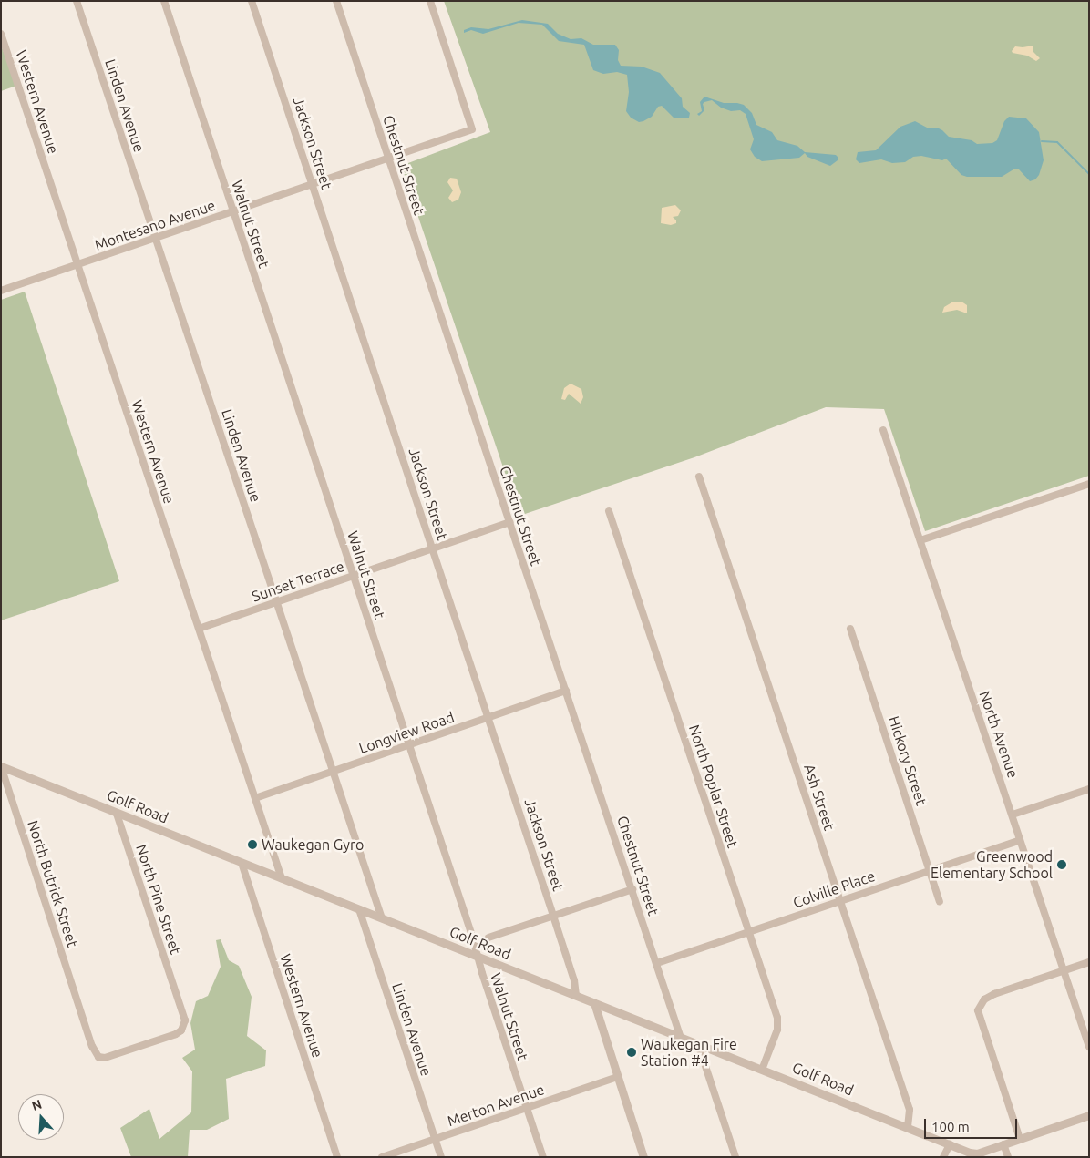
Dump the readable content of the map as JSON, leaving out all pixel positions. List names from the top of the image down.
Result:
{
  "streets": {
    "street": [
      "Western Avenue",
      "Linden Avenue",
      "Jackson Street",
      "Chestnut Street",
      "Walnut Street",
      "Montesano Avenue",
      "Sunset Terrace",
      "Longview Road",
      "North Avenue",
      "Hickory Street",
      "North Poplar Street",
      "Ash Street",
      "Golf Road",
      "North Butrick Street",
      "Colville Place",
      "North Pine Street",
      "Merton Avenue"
    ]
  },
  "crossings": [
    ["Western Avenue", "Montesano Avenue"],
    ["Western Avenue", "Sunset Terrace"],
    ["Western Avenue", "Longview Road"],
    ["Western Avenue", "Golf Road"],
    ["Linden Avenue", "Montesano Avenue"],
    ["Linden Avenue", "Sunset Terrace"],
    ["Linden Avenue", "Longview Road"],
    ["Linden Avenue", "Golf Road"],
    ["Linden Avenue", "Merton Avenue"],
    ["Jackson Street", "Montesano Avenue"],
    ["Jackson Street", "Sunset Terrace"],
    ["Jackson Street", "Longview Road"],
    ["Jackson Street", "Golf Road"],
    ["Chestnut Street", "Montesano Avenue"],
    ["Chestnut Street", "Sunset Terrace"],
    ["Chestnut Street", "Longview Road"],
    ["Chestnut Street", "Golf Road"],
    ["Chestnut Street", "Colville Place"],
    ["Walnut Street", "Montesano Avenue"],
    ["Walnut Street", "Sunset Terrace"],
    ["Walnut Street", "Longview Road"],
    ["Walnut Street", "Golf Road"],
    ["Walnut Street", "Merton Avenue"],
    ["North Avenue", "Colville Place"],
    ["Hickory Street", "Colville Place"],
    ["North Poplar Street", "Golf Road"],
    ["North Poplar Street", "Colville Place"],
    ["Ash Street", "Golf Road"],
    ["Ash Street", "Colville Place"],
    ["Golf Road", "North Butrick Street"],
    ["Golf Road", "North Pine Street"],
    ["North Butrick Street", "North Pine Street"]
  ],
  "places": ["Waukegan Gyro", "Greenwood Elementary School", "Waukegan Fire Station #4"],
  "scale_bar": "100 m",
  "north": "top"
}
